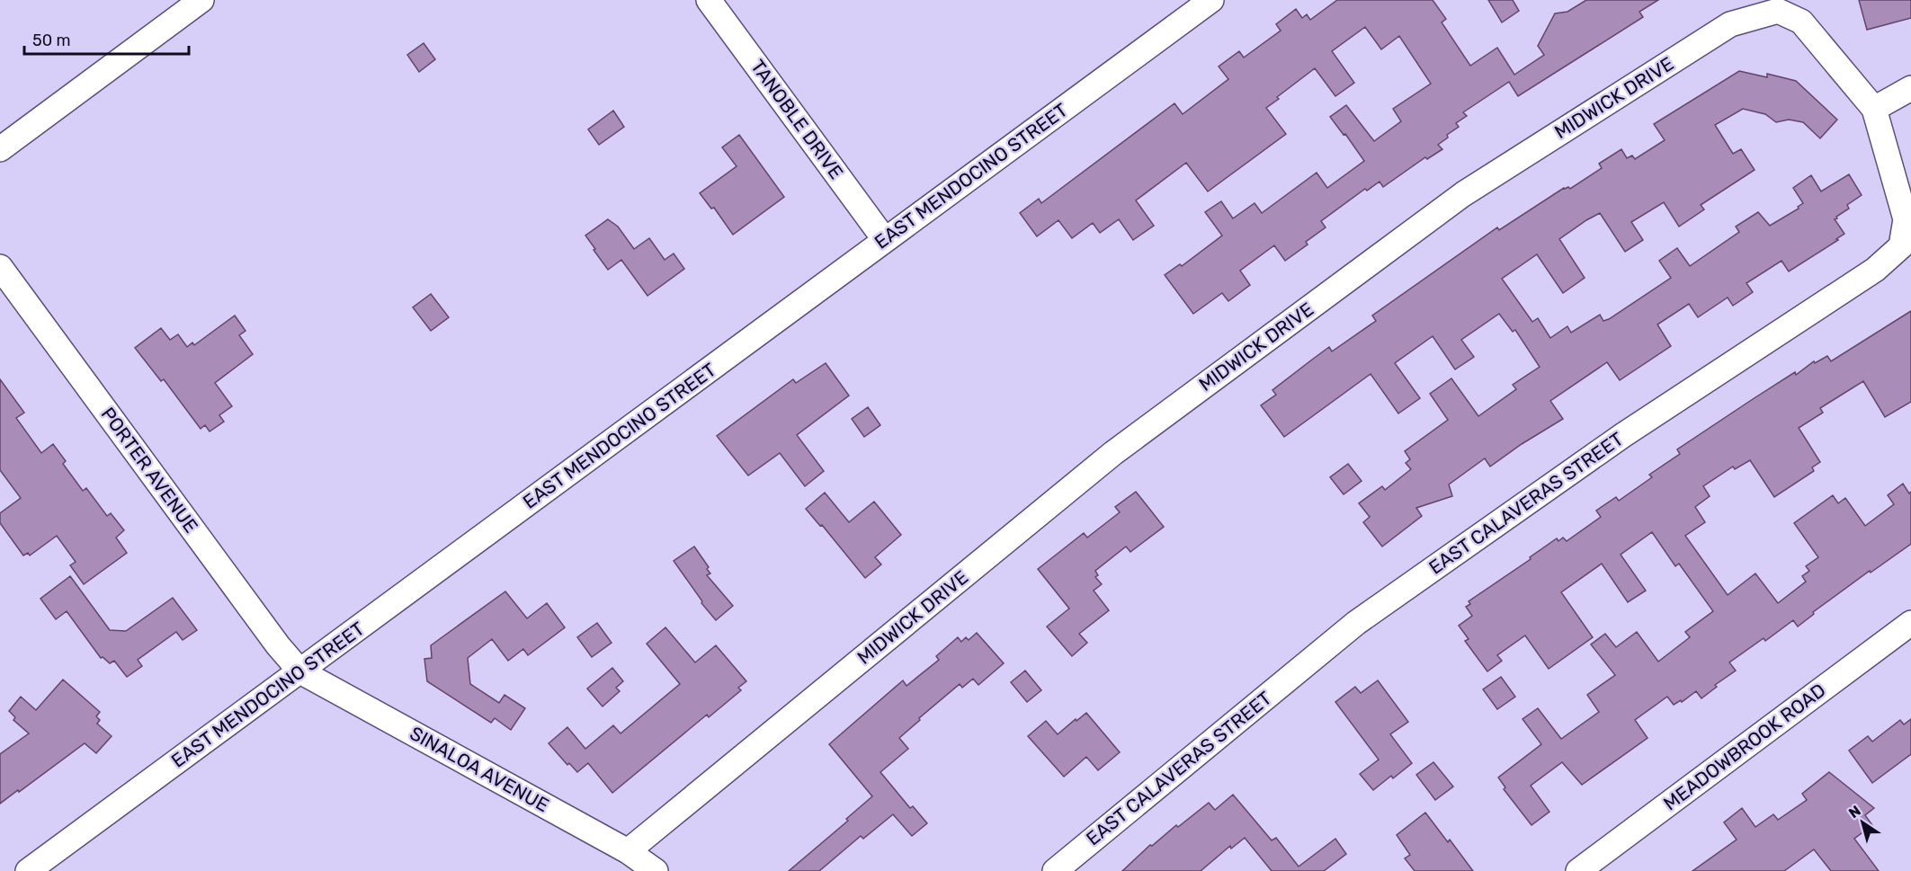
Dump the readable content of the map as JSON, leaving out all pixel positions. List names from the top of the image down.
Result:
{
  "streets": {
    "street": [
      "MIDWICK DRIVE",
      "TANOBLE DRIVE",
      "EAST MENDOCINO STREET",
      "PORTER AVENUE",
      "EAST CALAVERAS STREET",
      "MEADOWBROOK ROAD",
      "SINALOA AVENUE"
    ]
  },
  "crossings": [
    ["MIDWICK DRIVE", "EAST CALAVERAS STREET"],
    ["MIDWICK DRIVE", "SINALOA AVENUE"],
    ["TANOBLE DRIVE", "EAST MENDOCINO STREET"],
    ["EAST MENDOCINO STREET", "PORTER AVENUE"],
    ["EAST MENDOCINO STREET", "SINALOA AVENUE"],
    ["PORTER AVENUE", "SINALOA AVENUE"]
  ],
  "scale_bar": "50 m",
  "north": "top left"
}
